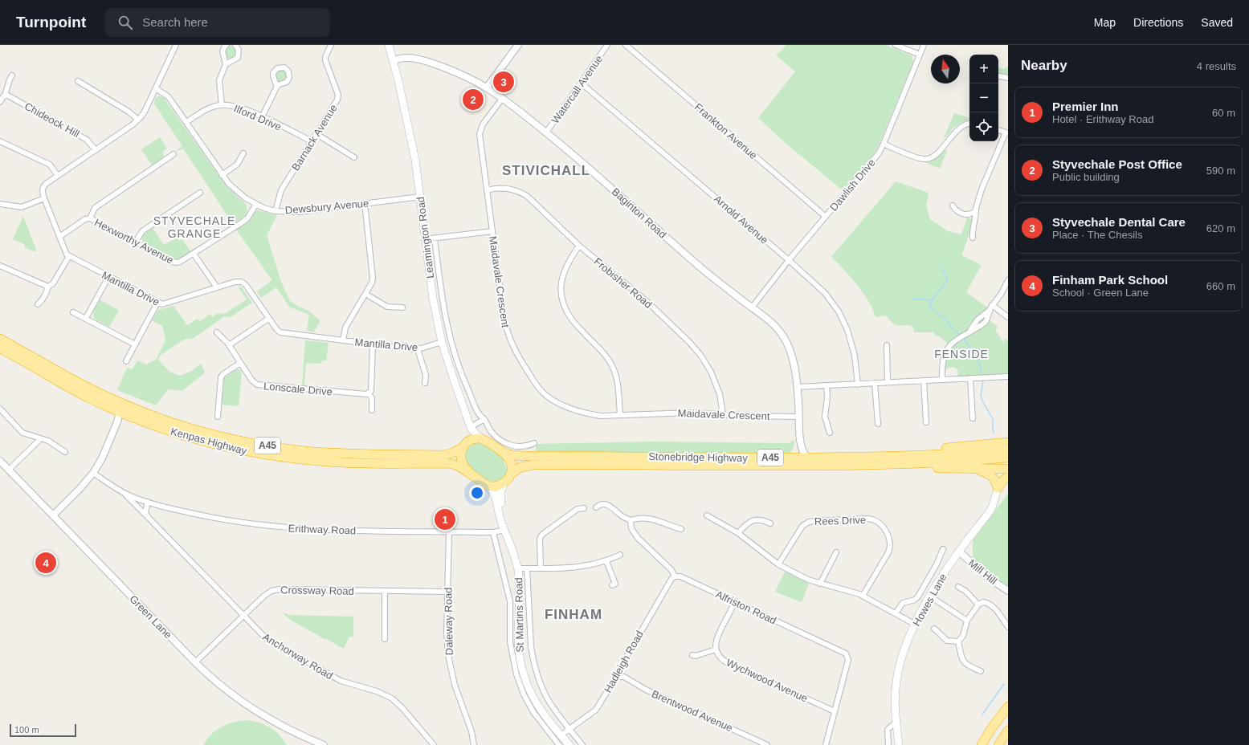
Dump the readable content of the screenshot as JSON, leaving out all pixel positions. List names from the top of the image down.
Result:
{
  "streets": {
    "highway": ["Kenpas Highway", "A45", "Stonebridge Highway"],
    "main road": ["Leamington Road", "Howes Lane", "St Martins Road"],
    "street": [
      "Watercall Avenue",
      "Ilford Drive",
      "Chideock Hill",
      "Frankton Avenue",
      "Barnack Avenue",
      "Dawlish Drive",
      "Dewsbury Avenue",
      "Baginton Road",
      "Arnold Avenue",
      "Hexworthy Avenue",
      "Maidavale Crescent",
      "Frobisher Road",
      "Mantilla Drive",
      "Lonscale Drive",
      "Rees Drive",
      "Erithway Road",
      "Mill Hill",
      "Crossway Road",
      "Alfriston Road",
      "Green Lane",
      "Daleway Road",
      "Anchorway Road",
      "Hadleigh Road",
      "Wychwood Avenue",
      "Brentwood Avenue"
    ]
  },
  "crossings": [
    ["Watercall Avenue", "Baginton Road"],
    ["Watercall Avenue", "Arnold Avenue"],
    ["Ilford Drive", "Barnack Avenue"],
    ["Ilford Drive", "Dewsbury Avenue"],
    ["Frankton Avenue", "Dawlish Drive"],
    ["Barnack Avenue", "Dewsbury Avenue"],
    ["Dawlish Drive", "Baginton Road"],
    ["Dawlish Drive", "Arnold Avenue"],
    ["Dewsbury Avenue", "Leamington Road"],
    ["Dewsbury Avenue", "Hexworthy Avenue"],
    ["Baginton Road", "Leamington Road"],
    ["Baginton Road", "Maidavale Crescent"],
    ["Baginton Road", "Stonebridge Highway"],
    ["Leamington Road", "Mantilla Drive"],
    ["Leamington Road", "Kenpas Highway"],
    ["Leamington Road", "Stonebridge Highway"],
    ["Leamington Road", "St Martins Road"],
    ["Maidavale Crescent", "Frobisher Road"],
    ["Kenpas Highway", "Stonebridge Highway"],
    ["Kenpas Highway", "St Martins Road"],
    ["A45", "Stonebridge Highway"],
    ["Stonebridge Highway", "St Martins Road"],
    ["Erithway Road", "St Martins Road"],
    ["Erithway Road", "Daleway Road"],
    ["Erithway Road", "Anchorway Road"],
    ["Mill Hill", "Howes Lane"],
    ["Crossway Road", "Green Lane"],
    ["Crossway Road", "Daleway Road"],
    ["Crossway Road", "Anchorway Road"],
    ["Alfriston Road", "Hadleigh Road"],
    ["Alfriston Road", "Wychwood Avenue"],
    ["St Martins Road", "Hadleigh Road"],
    ["Hadleigh Road", "Brentwood Avenue"]
  ],
  "districts": [
    "STIVICHALL",
    "STYVECHALE GRANGE",
    "FENSIDE",
    "FINHAM"
  ],
  "scale_bar": "100 m",
  "north": "top",
  "page": {
    "header": "Turnpoint",
    "search": "Search here",
    "nav": ["Map", "Directions", "Saved"],
    "heading": ["Nearby", "4 results"],
    "map_buttons": ["+", "−"],
    "pins": [
      "3",
      "2",
      "1",
      "4"
    ],
    "list": [
      {
        "mark": "1",
        "name": "Premier Inn",
        "note": "Hotel · Erithway Road",
        "value": "60 m"
      },
      {
        "mark": "2",
        "name": "Styvechale Post Office",
        "note": "Public building",
        "value": "590 m"
      },
      {
        "mark": "3",
        "name": "Styvechale Dental Care",
        "note": "Place · The Chesils",
        "value": "620 m"
      },
      {
        "mark": "4",
        "name": "Finham Park School",
        "note": "School · Green Lane",
        "value": "660 m"
      }
    ],
    "scale": "100 m"
  }
}
